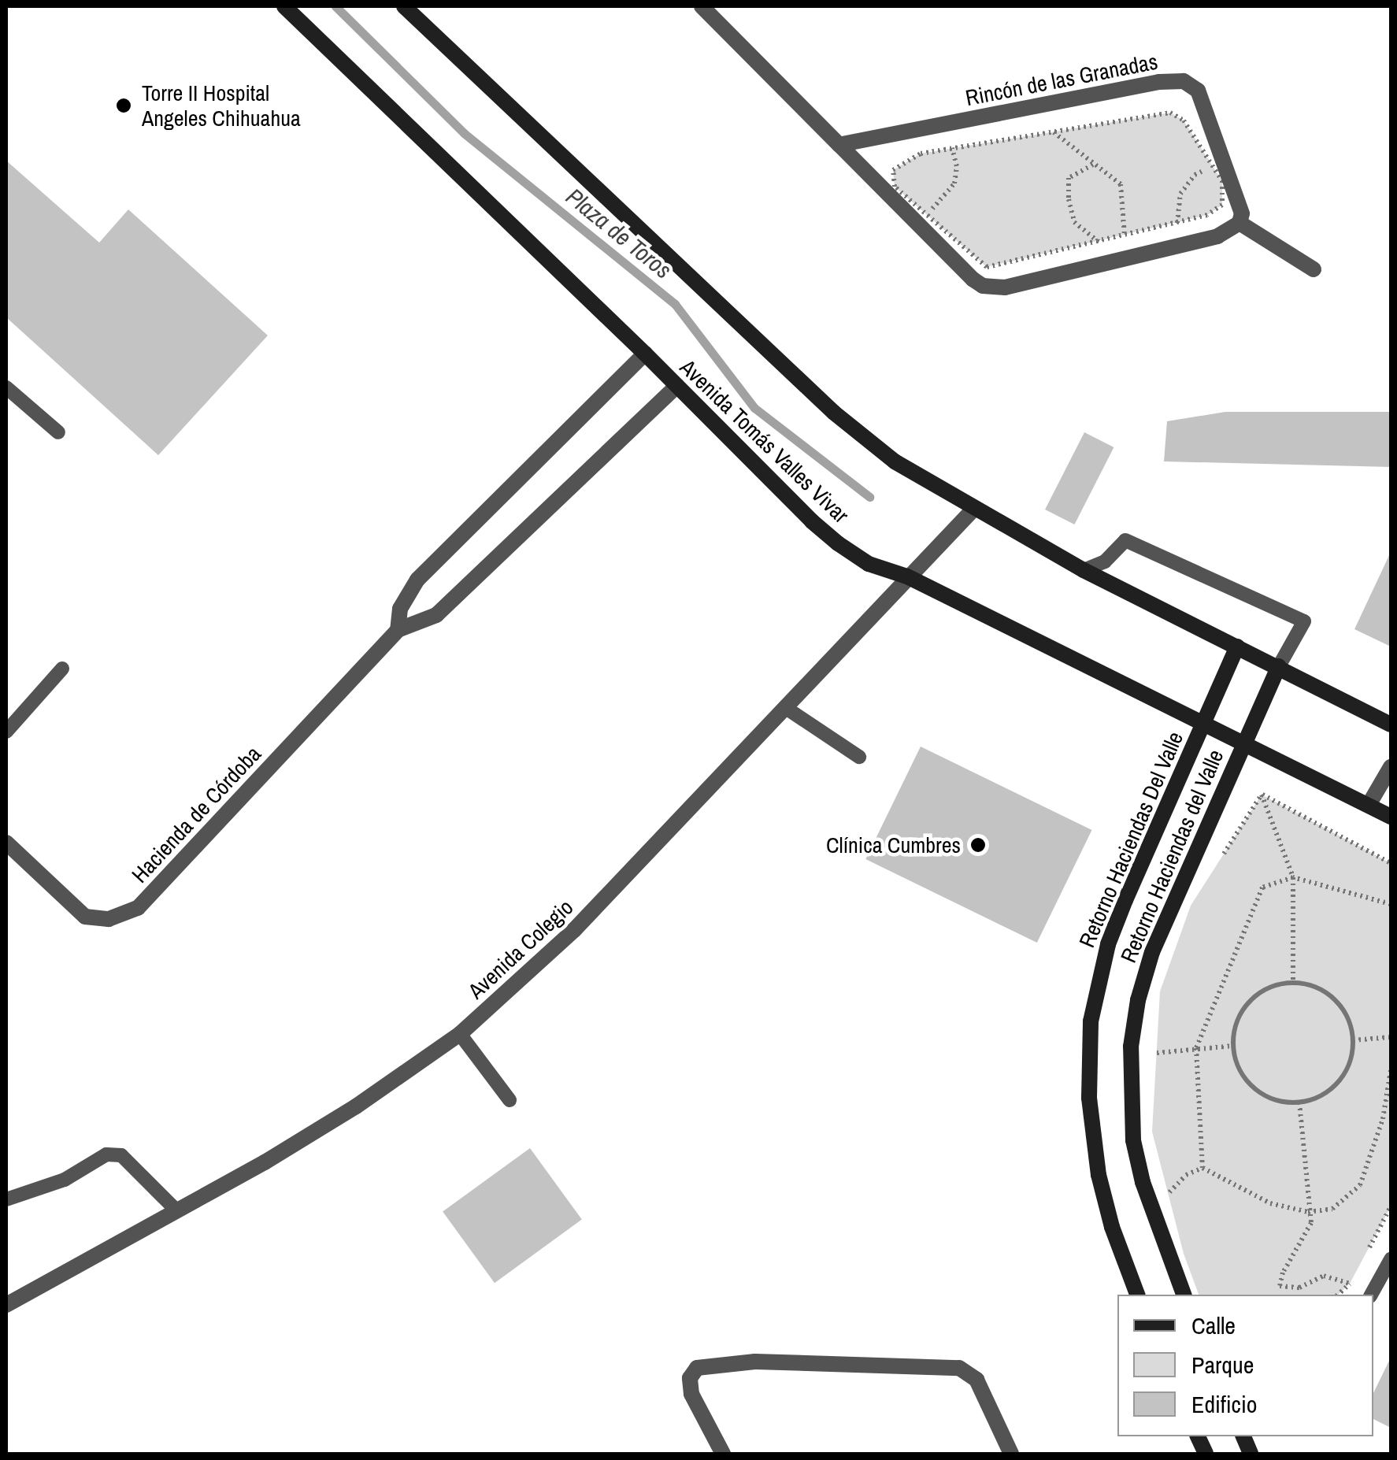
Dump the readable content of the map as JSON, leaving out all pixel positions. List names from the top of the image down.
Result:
{
  "streets": {
    "main road": ["Avenida Tomás Valles Vivar", "Retorno Haciendas Del Valle", "Retorno Haciendas del Valle"],
    "street": ["Rincón de las Granadas", "Hacienda de Córdoba", "Avenida Colegio"]
  },
  "crossings": [
    ["Avenida Tomás Valles Vivar", "Hacienda de Córdoba"],
    ["Avenida Tomás Valles Vivar", "Retorno Haciendas Del Valle"],
    ["Avenida Tomás Valles Vivar", "Retorno Haciendas del Valle"],
    ["Avenida Tomás Valles Vivar", "Avenida Colegio"]
  ],
  "water": ["Plaza de Toros"],
  "places": ["Torre II Hospital Angeles Chihuahua", "Clínica Cumbres"],
  "legend": ["Calle", "Parque", "Edificio"]
}
